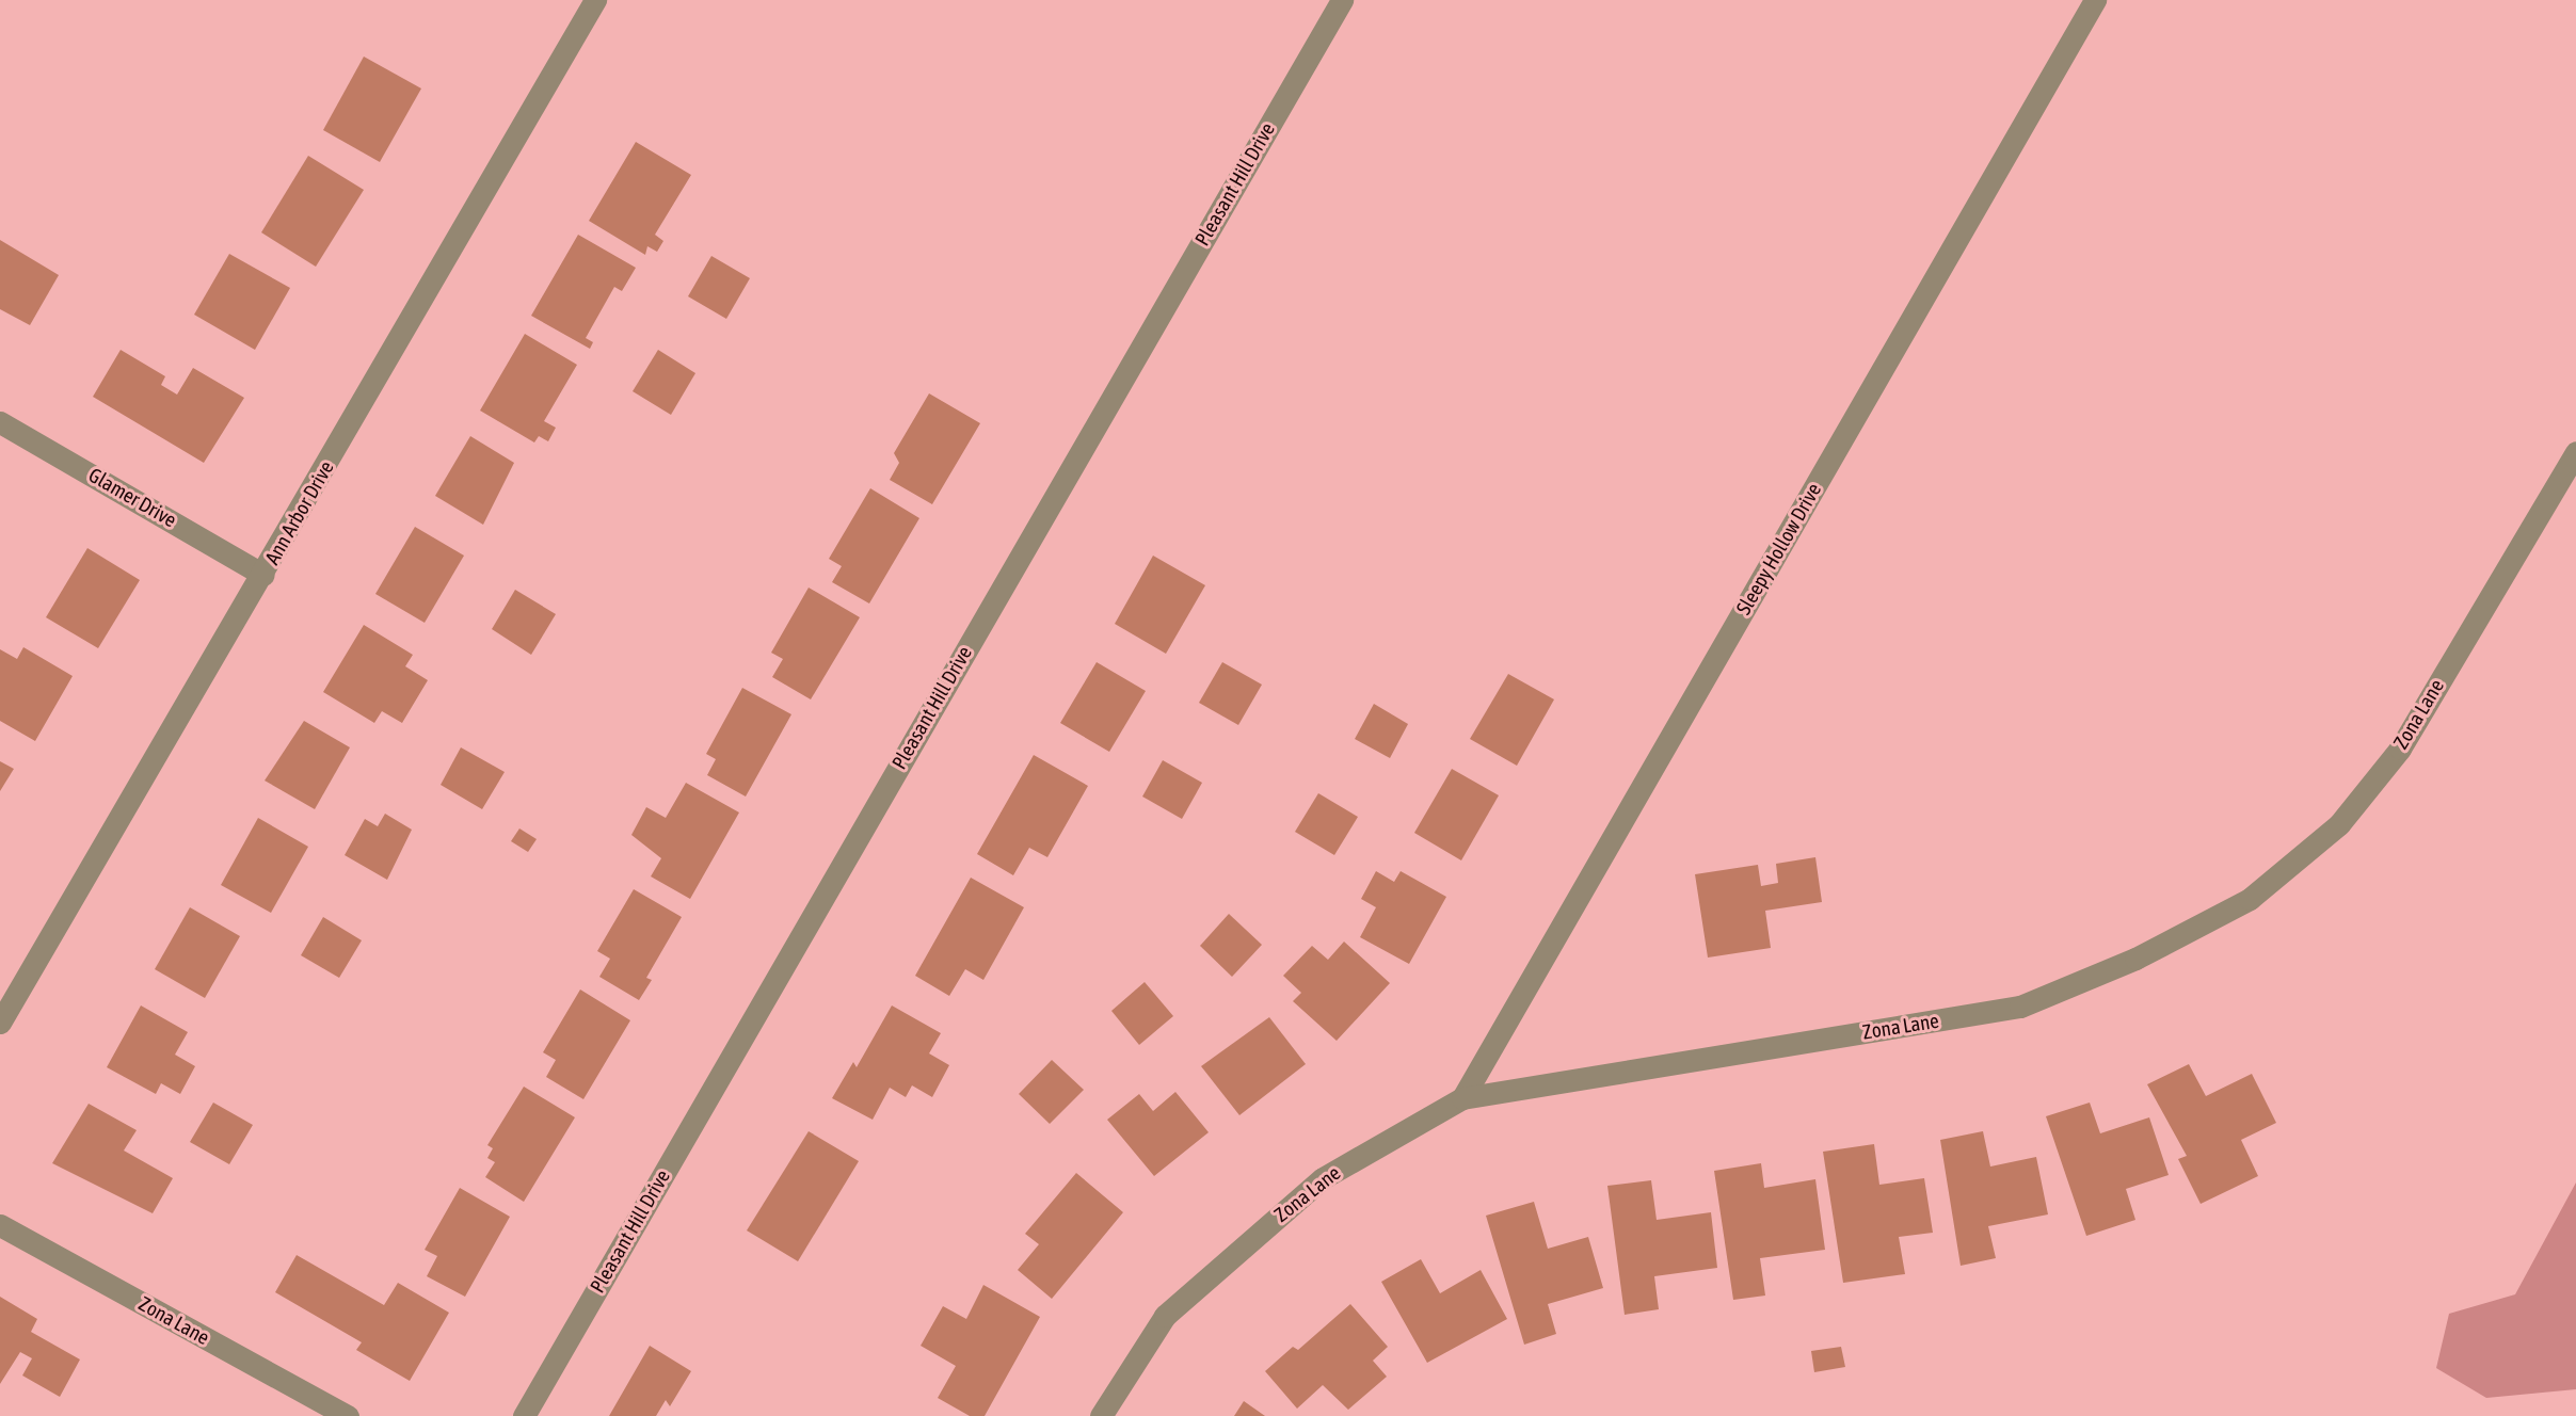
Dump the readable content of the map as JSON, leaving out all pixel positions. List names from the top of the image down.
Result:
{
  "streets": {
    "street": [
      "Pleasant Hill Drive",
      "Glamer Drive",
      "Ann Arbor Drive",
      "Sleepy Hollow Drive",
      "Zona Lane"
    ]
  },
  "crossings": [
    ["Glamer Drive", "Ann Arbor Drive"],
    ["Sleepy Hollow Drive", "Zona Lane"]
  ]
}
